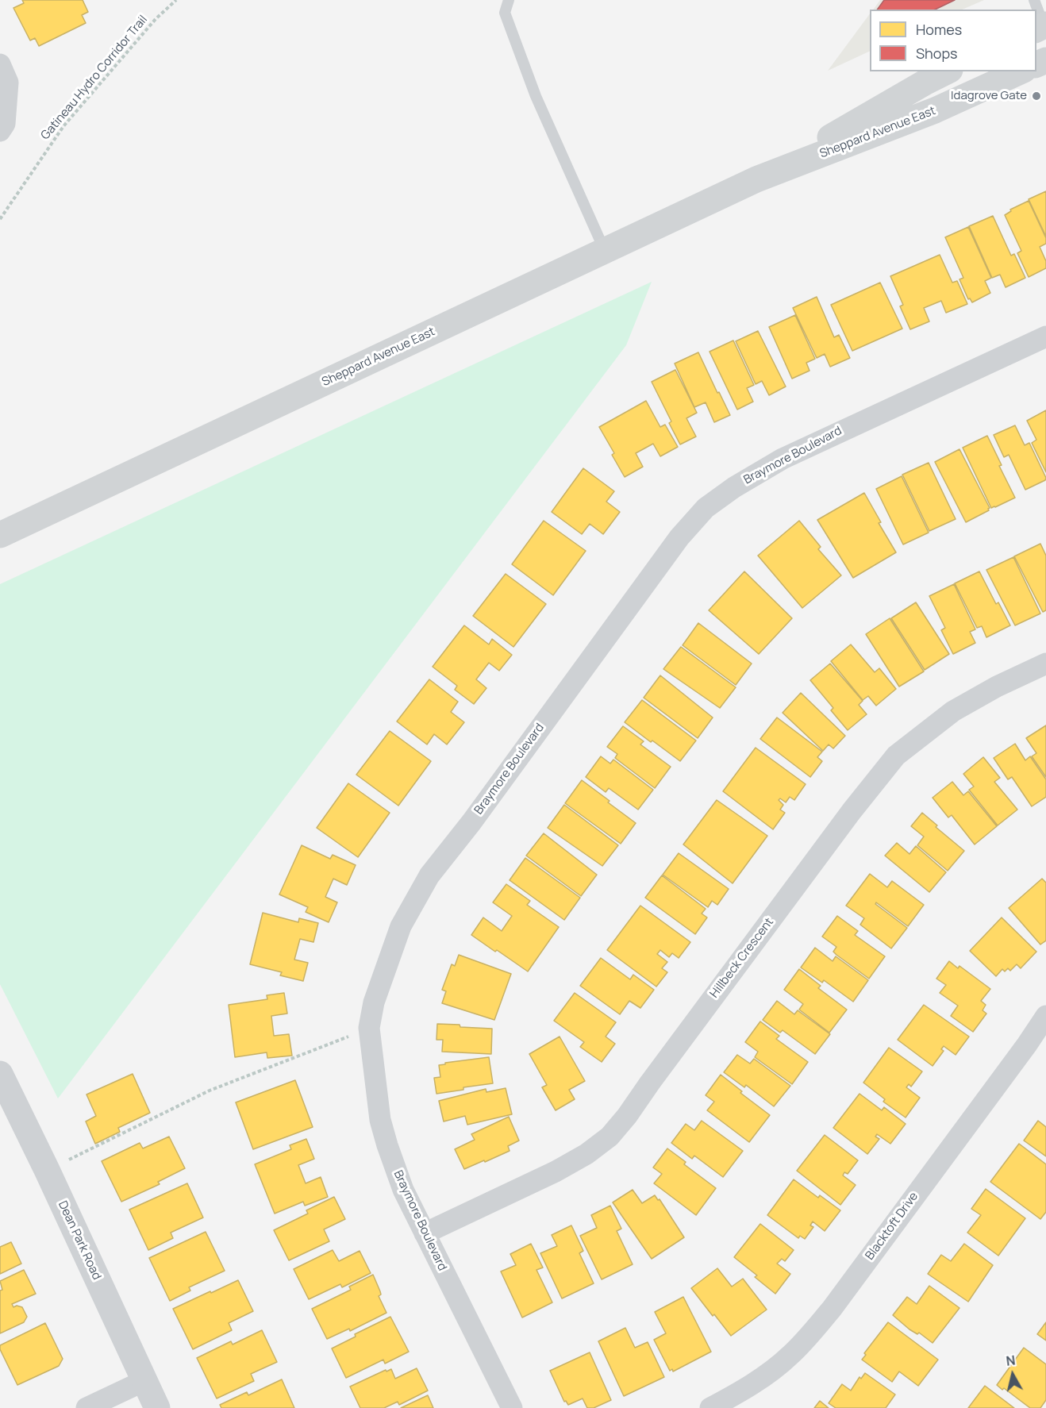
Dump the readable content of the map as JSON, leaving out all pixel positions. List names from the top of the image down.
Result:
{
  "streets": {
    "main road": ["Sheppard Avenue East"],
    "street": [
      "Braymore Boulevard",
      "Hillbeck Crescent",
      "Blacktoft Drive",
      "Dean Park Road"
    ],
    "path": ["Gatineau Hydro Corridor Trail"]
  },
  "crossings": [
    ["Braymore Boulevard", "Hillbeck Crescent"]
  ],
  "places": ["Idagrove Gate"],
  "legend": ["Homes", "Shops"],
  "north": "top"
}
